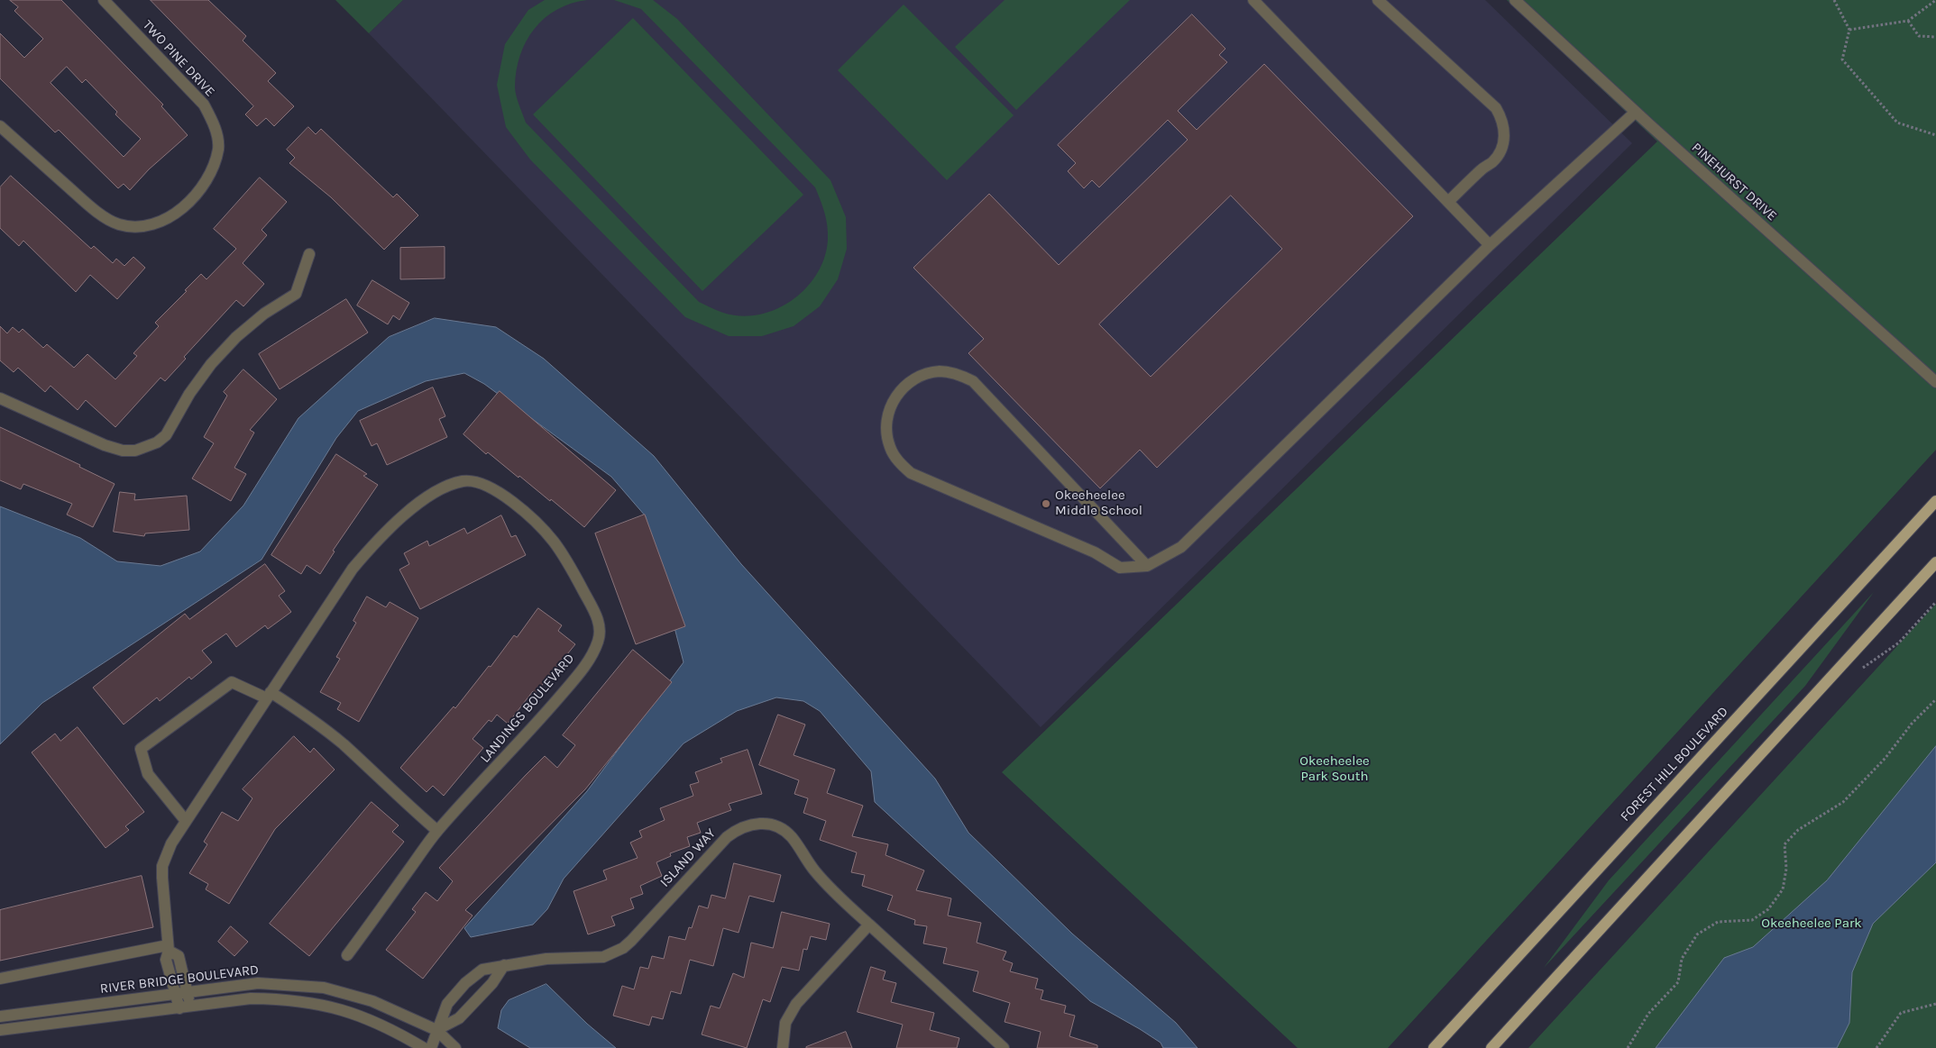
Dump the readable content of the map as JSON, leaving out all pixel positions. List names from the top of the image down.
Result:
{
  "streets": {
    "main road": ["FOREST HILL BOULEVARD"],
    "street": [
      "TWO PINE DRIVE",
      "PINEHURST DRIVE",
      "LANDINGS BOULEVARD",
      "ISLAND WAY",
      "RIVER BRIDGE BOULEVARD"
    ]
  },
  "crossings": [
    ["ISLAND WAY", "RIVER BRIDGE BOULEVARD"]
  ],
  "parks": ["Okeeheelee Park South", "Okeeheelee Park"],
  "places": ["Okeeheelee Middle School"]
}
